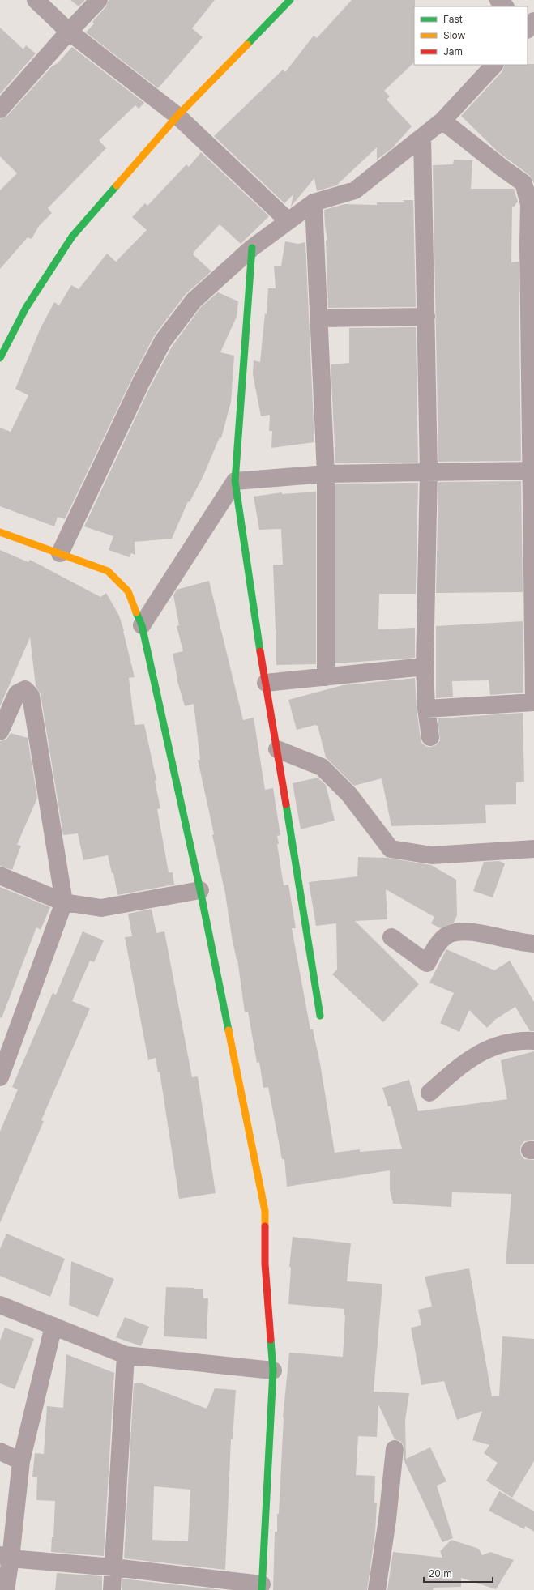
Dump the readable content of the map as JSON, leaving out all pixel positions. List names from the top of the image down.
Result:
{
  "legend": ["Fast", "Slow", "Jam"],
  "scale_bar": "20 m"
}
